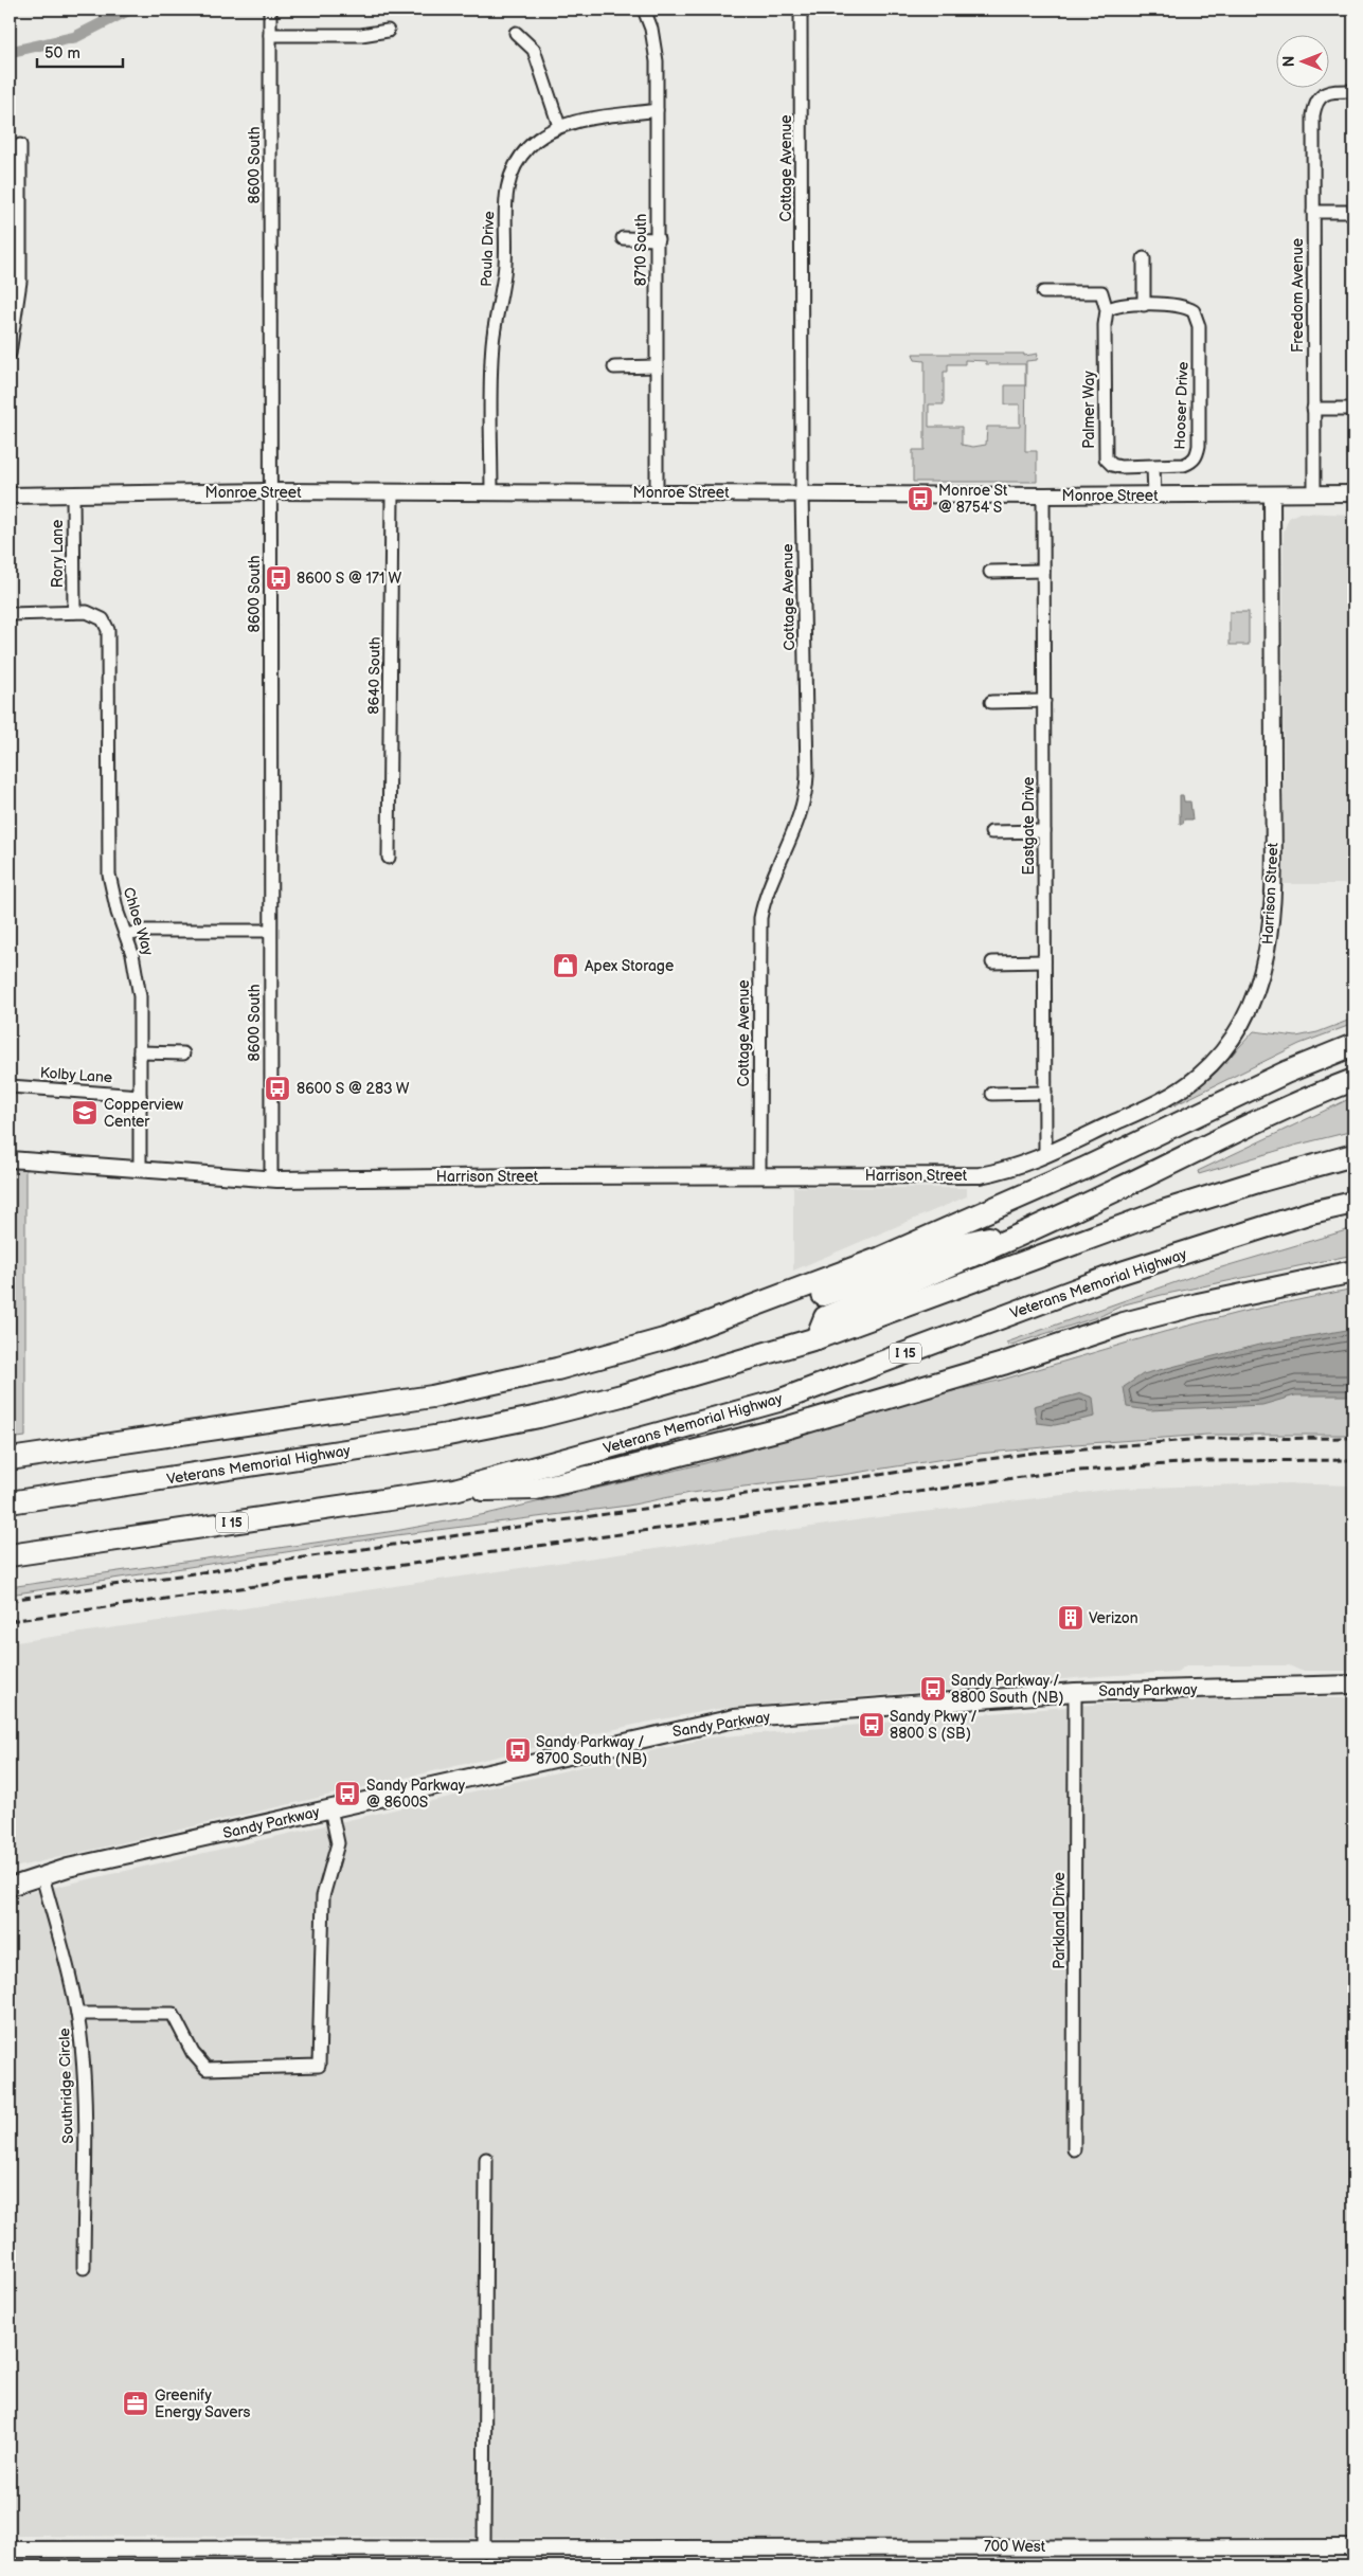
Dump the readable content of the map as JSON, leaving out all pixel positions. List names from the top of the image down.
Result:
{
  "streets": {
    "highway": ["Veterans Memorial Highway", "I 15"],
    "main road": ["Sandy Parkway"],
    "street": [
      "8600 South",
      "Cottage Avenue",
      "Paula Drive",
      "8710 South",
      "Freedom Avenue",
      "Hooser Drive",
      "Palmer Way",
      "Monroe Street",
      "Rory Lane",
      "8640 South",
      "Eastgate Drive",
      "Harrison Street",
      "Chloe Way",
      "Kolby Lane",
      "Parkland Drive",
      "Southridge Circle",
      "700 West"
    ]
  },
  "crossings": [
    ["8600 South", "Monroe Street"],
    ["8600 South", "Harrison Street"],
    ["Cottage Avenue", "Monroe Street"],
    ["Cottage Avenue", "Harrison Street"],
    ["Paula Drive", "8710 South"],
    ["Paula Drive", "Monroe Street"],
    ["8710 South", "Monroe Street"],
    ["Freedom Avenue", "Monroe Street"],
    ["Hooser Drive", "Palmer Way"],
    ["Monroe Street", "Rory Lane"],
    ["Monroe Street", "8640 South"],
    ["Monroe Street", "Eastgate Drive"],
    ["Monroe Street", "Harrison Street"],
    ["Rory Lane", "Chloe Way"],
    ["Eastgate Drive", "Harrison Street"],
    ["Harrison Street", "Chloe Way"],
    ["Chloe Way", "Kolby Lane"],
    ["Sandy Parkway", "Parkland Drive"],
    ["Sandy Parkway", "Southridge Circle"]
  ],
  "places": {
    "bus stop": [
      "Monroe St @ 8754 S",
      "8600 S @ 171 W",
      "8600 S @ 283 W",
      "Sandy Parkway / 8800 South (NB)",
      "Sandy Pkwy / 8800 S (SB)",
      "Sandy Parkway / 8700 South (NB)",
      "Sandy Parkway @ 8600S"
    ],
    "shop": ["Apex Storage"],
    "school or university": ["Copperview Center"],
    "building": ["Verizon"],
    "office": ["Greenify Energy Savers"]
  },
  "scale_bar": "50 m",
  "north": "left"
}
